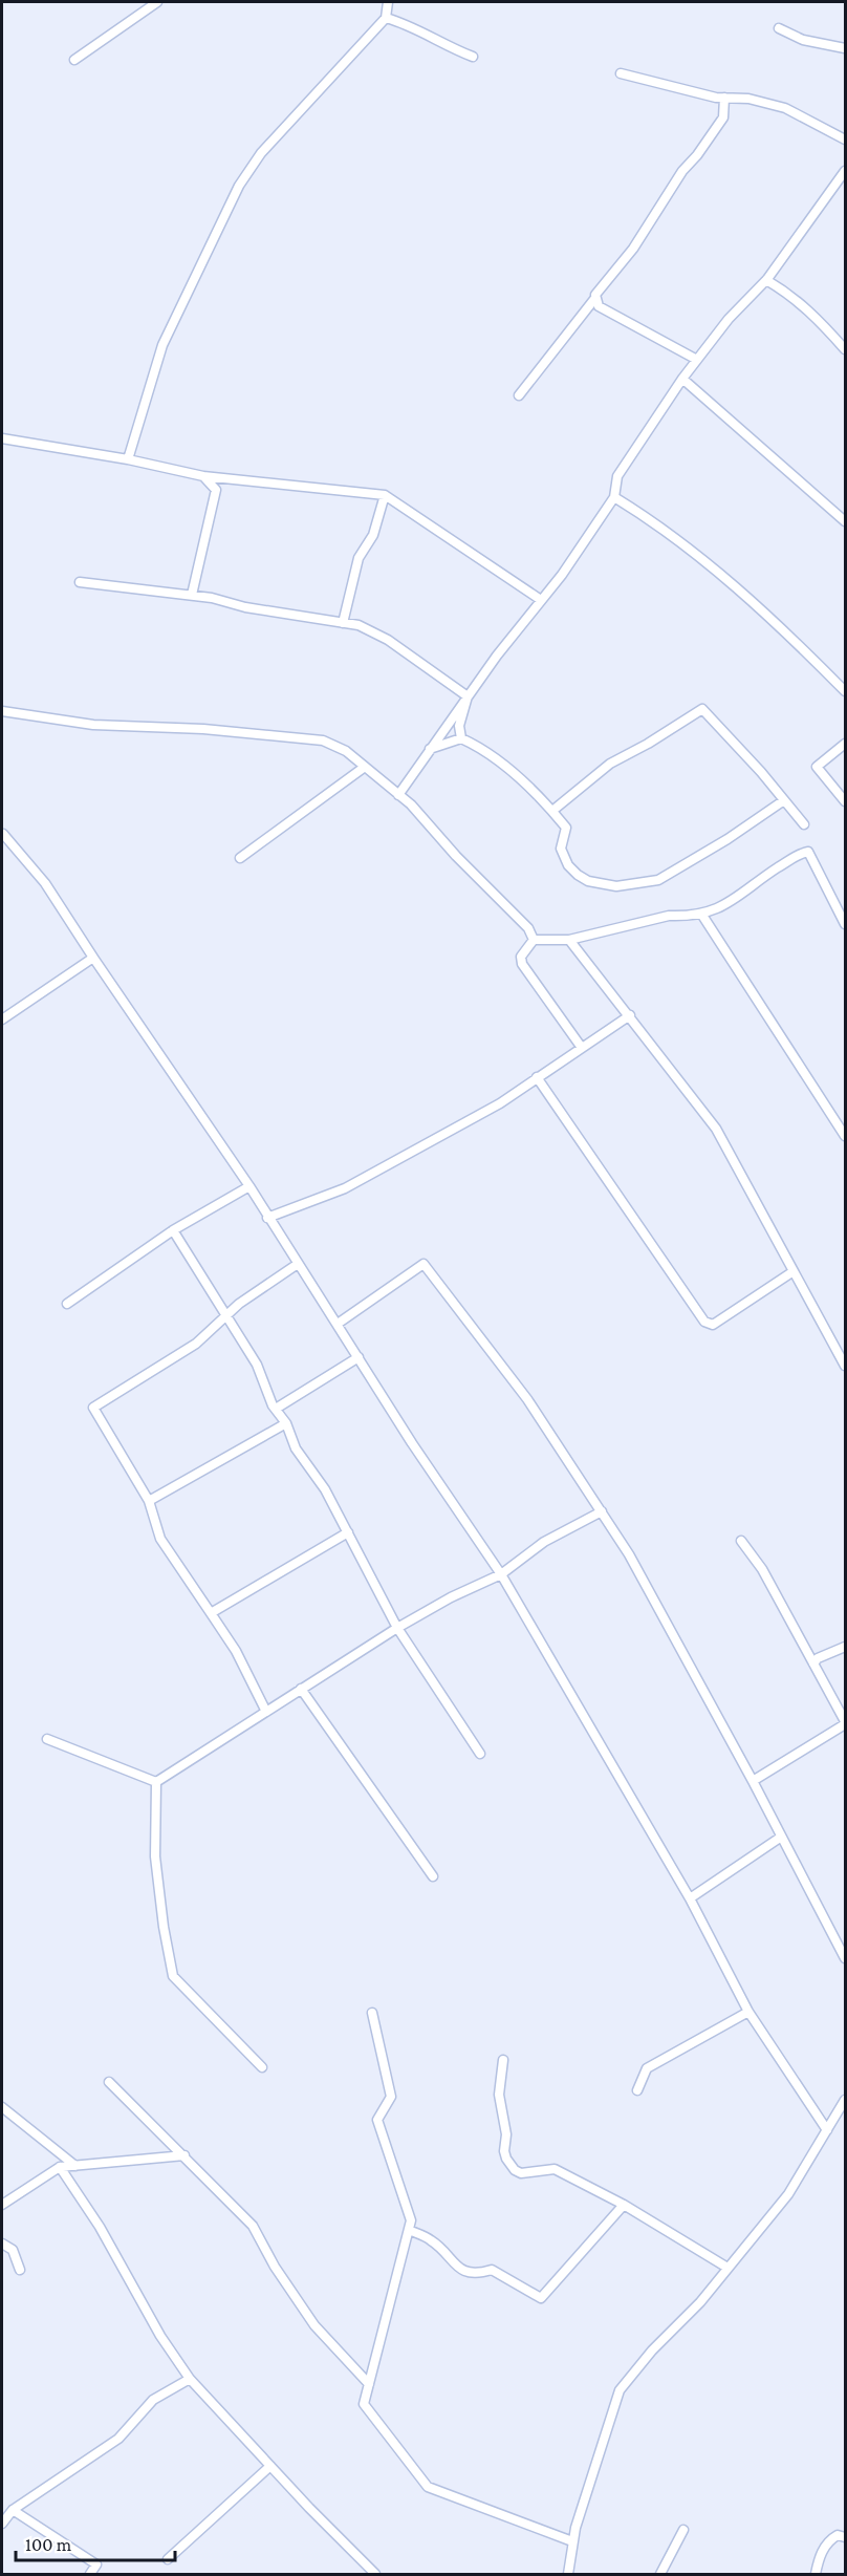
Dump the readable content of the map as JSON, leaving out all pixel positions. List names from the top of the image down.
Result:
{
  "scale_bar": "100 m"
}
